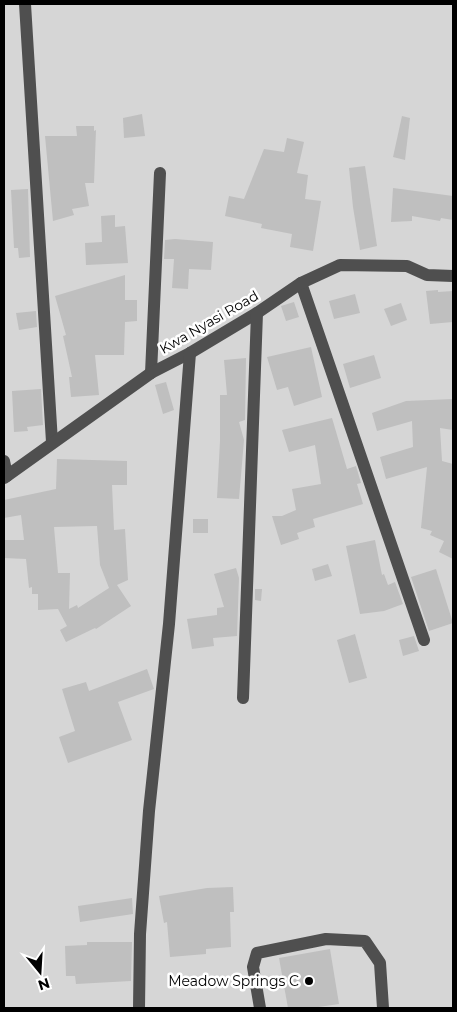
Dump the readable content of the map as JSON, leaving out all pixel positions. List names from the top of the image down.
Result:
{
  "streets": {
    "street": ["Kwa Nyasi Road"]
  },
  "places": ["Meadow Springs C"],
  "north": "bottom"
}
